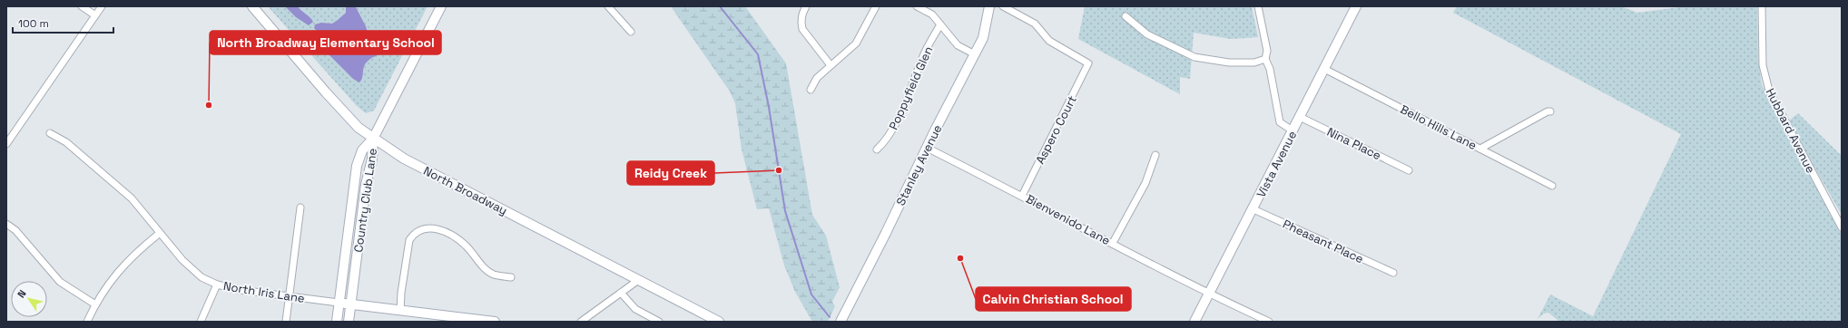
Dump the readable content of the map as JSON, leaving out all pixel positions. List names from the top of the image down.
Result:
{
  "streets": {
    "street": [
      "Poppyfield Glen",
      "Bello Hills Lane",
      "Aspero Court",
      "Hubbard Avenue",
      "Nina Place",
      "Vista Avenue",
      "Stanley Avenue",
      "North Broadway",
      "Country Club Lane",
      "Bienvenido Lane",
      "Pheasant Place",
      "North Iris Lane"
    ]
  },
  "crossings": [
    ["Bello Hills Lane", "Vista Avenue"],
    ["Aspero Court", "Bienvenido Lane"],
    ["Nina Place", "Vista Avenue"],
    ["Vista Avenue", "Bienvenido Lane"],
    ["Vista Avenue", "Pheasant Place"],
    ["Stanley Avenue", "Bienvenido Lane"],
    ["North Broadway", "Country Club Lane"],
    ["Country Club Lane", "North Iris Lane"]
  ],
  "places": ["North Broadway Elementary School", "Reidy Creek", "Calvin Christian School"],
  "scale_bar": "100 m",
  "north": "top left"
}
